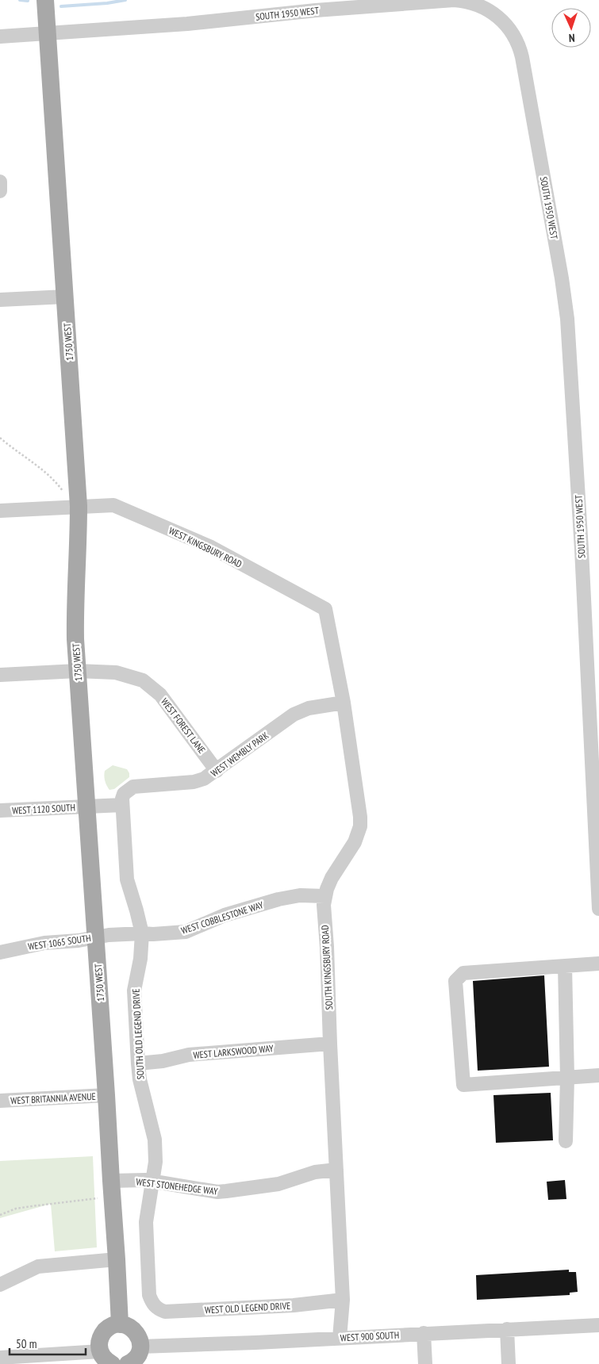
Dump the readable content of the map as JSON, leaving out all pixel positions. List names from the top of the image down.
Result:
{
  "streets": {
    "main road": ["1750 WEST"],
    "street": [
      "SOUTH 1950 WEST",
      "WEST KINGSBURY ROAD",
      "WEST FOREST LANE",
      "WEST WEMBLY PARK",
      "WEST 1120 SOUTH",
      "WEST COBBLESTONE WAY",
      "WEST 1065 SOUTH",
      "SOUTH KINGSBURY ROAD",
      "SOUTH OLD LEGEND DRIVE",
      "WEST LARKSWOOD WAY",
      "WEST BRITANNIA AVENUE",
      "WEST STONEHEDGE WAY",
      "WEST OLD LEGEND DRIVE",
      "WEST 900 SOUTH"
    ]
  },
  "crossings": [
    ["SOUTH 1950 WEST", "1750 WEST"],
    ["1750 WEST", "WEST KINGSBURY ROAD"],
    ["1750 WEST", "WEST FOREST LANE"],
    ["1750 WEST", "WEST 1120 SOUTH"],
    ["1750 WEST", "WEST COBBLESTONE WAY"],
    ["1750 WEST", "WEST 1065 SOUTH"],
    ["1750 WEST", "WEST BRITANNIA AVENUE"],
    ["1750 WEST", "WEST STONEHEDGE WAY"],
    ["WEST KINGSBURY ROAD", "SOUTH KINGSBURY ROAD"],
    ["WEST FOREST LANE", "WEST WEMBLY PARK"],
    ["WEST WEMBLY PARK", "SOUTH KINGSBURY ROAD"],
    ["WEST WEMBLY PARK", "SOUTH OLD LEGEND DRIVE"],
    ["WEST COBBLESTONE WAY", "WEST 1065 SOUTH"],
    ["WEST COBBLESTONE WAY", "SOUTH KINGSBURY ROAD"],
    ["WEST COBBLESTONE WAY", "SOUTH OLD LEGEND DRIVE"],
    ["SOUTH KINGSBURY ROAD", "WEST LARKSWOOD WAY"],
    ["SOUTH KINGSBURY ROAD", "WEST STONEHEDGE WAY"],
    ["SOUTH KINGSBURY ROAD", "WEST OLD LEGEND DRIVE"],
    ["SOUTH KINGSBURY ROAD", "WEST 900 SOUTH"],
    ["SOUTH OLD LEGEND DRIVE", "WEST LARKSWOOD WAY"],
    ["SOUTH OLD LEGEND DRIVE", "WEST STONEHEDGE WAY"],
    ["SOUTH OLD LEGEND DRIVE", "WEST OLD LEGEND DRIVE"]
  ],
  "scale_bar": "50 m",
  "north": "bottom"
}
